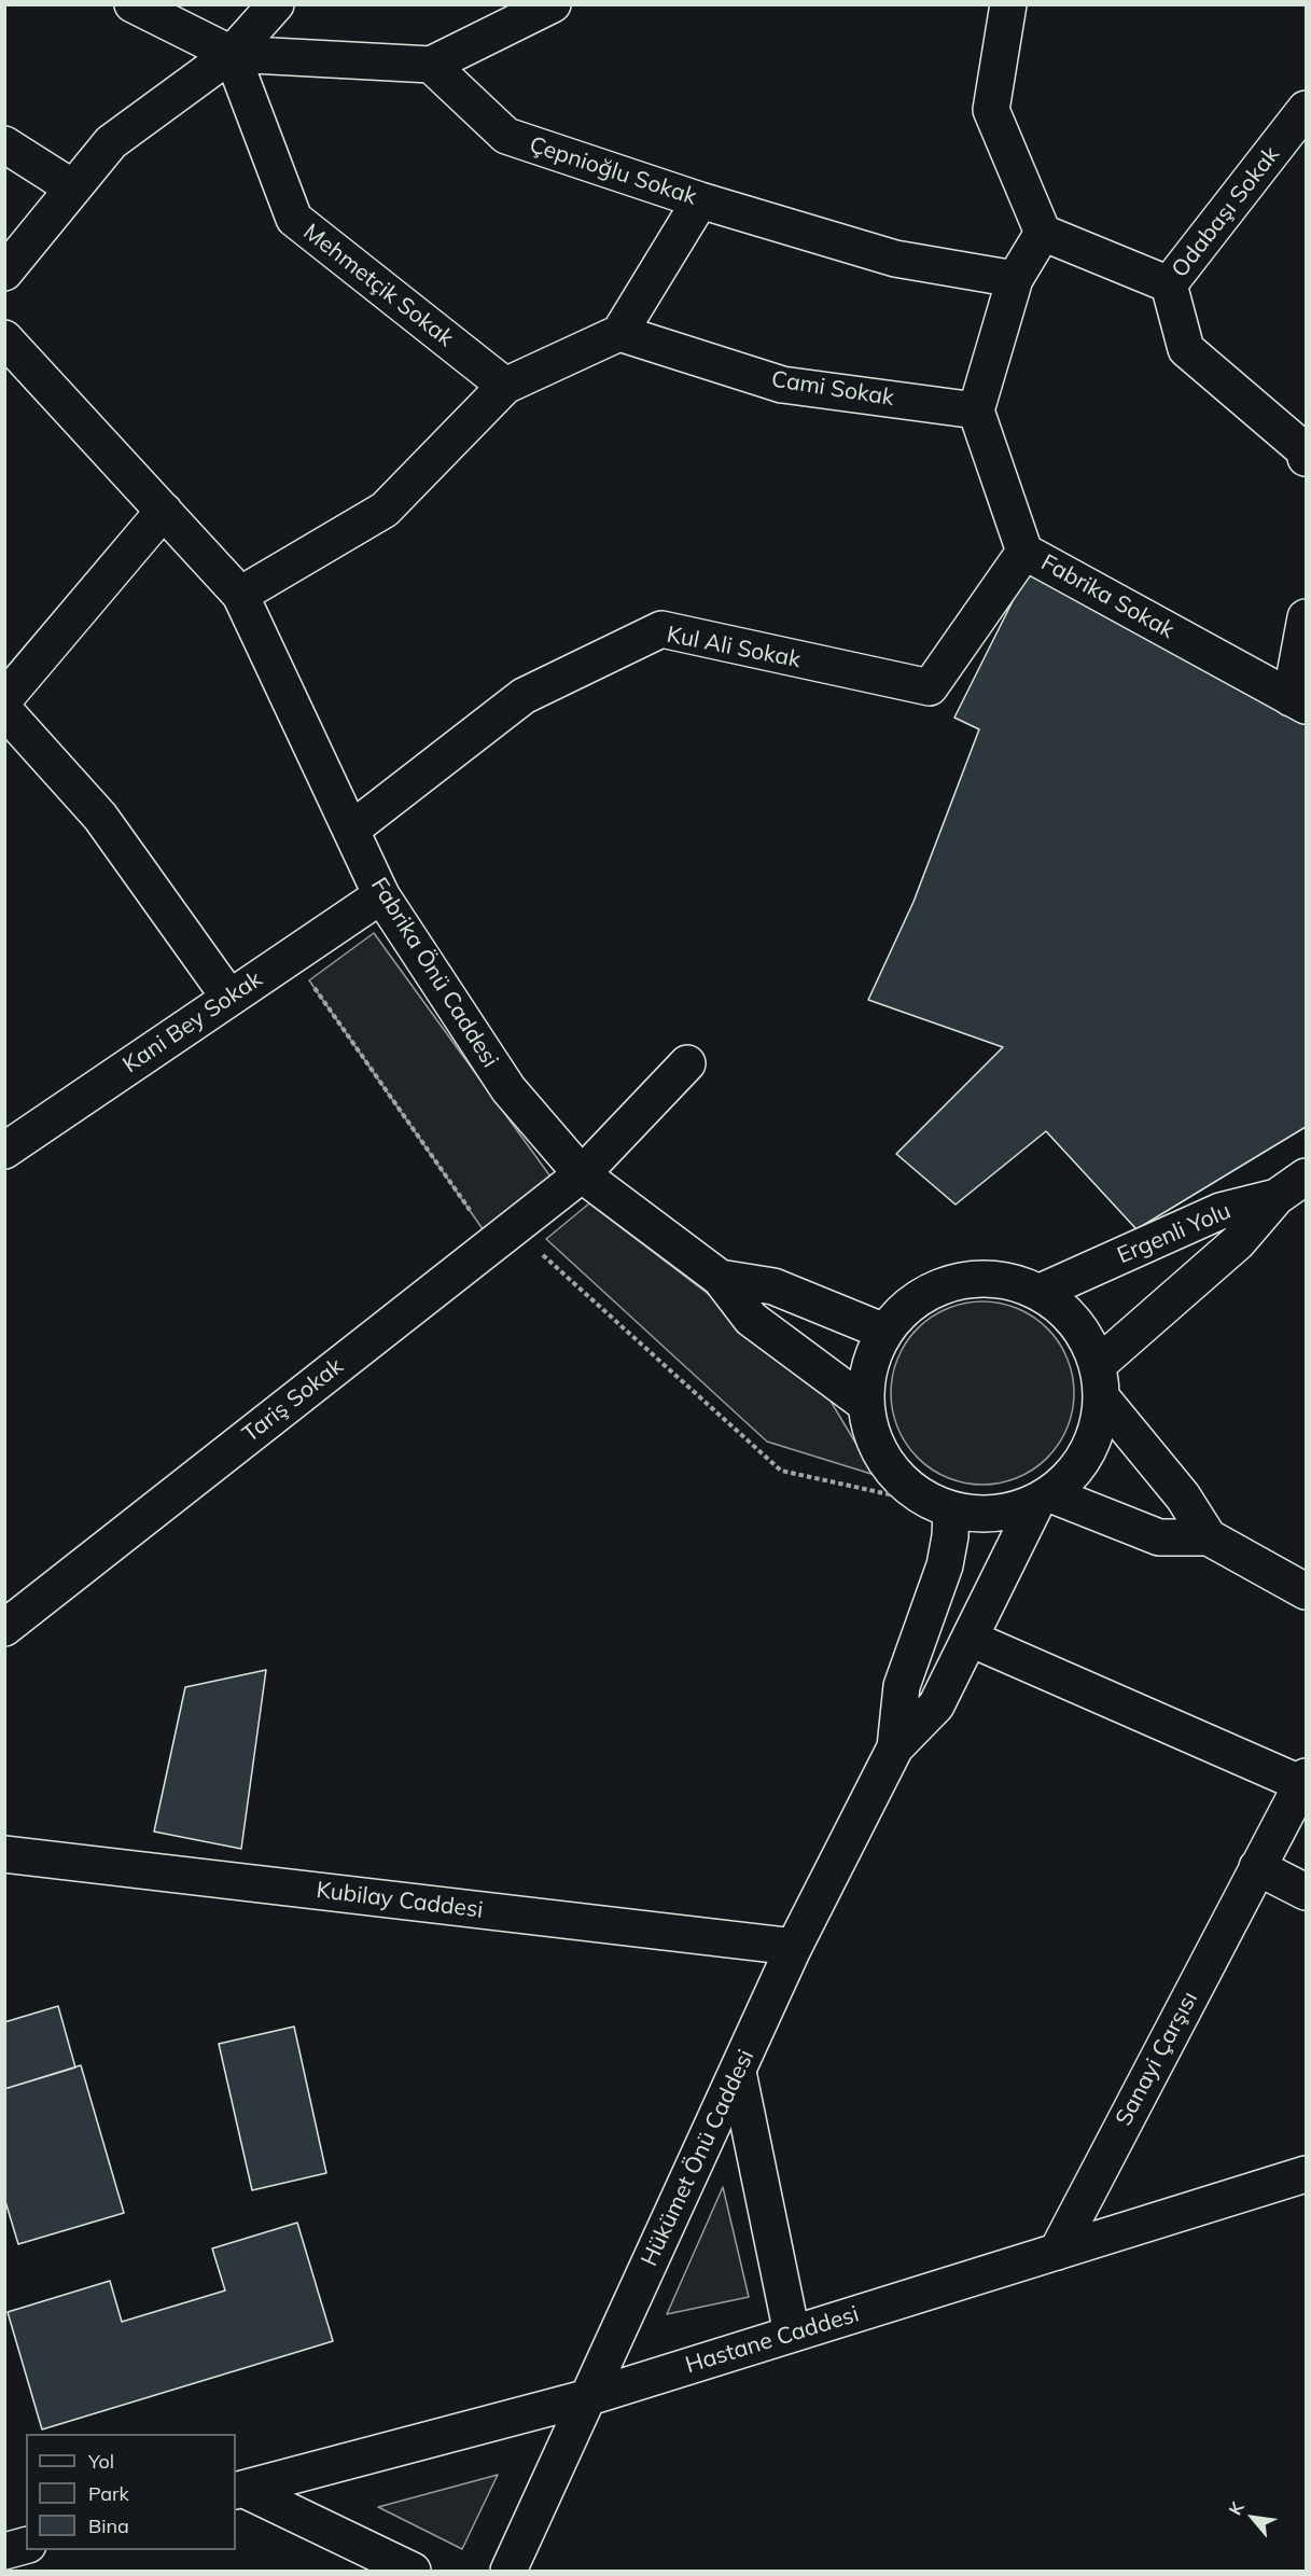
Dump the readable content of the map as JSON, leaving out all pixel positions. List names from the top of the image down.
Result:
{
  "streets": {
    "street": [
      "Çepnioğlu Sokak",
      "Odabaşı Sokak",
      "Mehmetçik Sokak",
      "Cami Sokak",
      "Fabrika Sokak",
      "Kul Ali Sokak",
      "Fabrika Önü Caddesi",
      "Kani Bey Sokak",
      "Ergenli Yolu",
      "Tariş Sokak",
      "Kubilay Caddesi",
      "Sanayi Çarşısı",
      "Hükümet Önü Caddesi",
      "Hastane Caddesi"
    ]
  },
  "crossings": [
    ["Cami Sokak", "Fabrika Sokak"],
    ["Fabrika Sokak", "Kul Ali Sokak"],
    ["Kul Ali Sokak", "Fabrika Önü Caddesi"],
    ["Fabrika Önü Caddesi", "Kani Bey Sokak"],
    ["Fabrika Önü Caddesi", "Tariş Sokak"],
    ["Kubilay Caddesi", "Hükümet Önü Caddesi"],
    ["Sanayi Çarşısı", "Hükümet Önü Caddesi"],
    ["Sanayi Çarşısı", "Hastane Caddesi"],
    ["Hükümet Önü Caddesi", "Hastane Caddesi"]
  ],
  "legend": ["Yol", "Park", "Bina"],
  "north": "top left"
}
